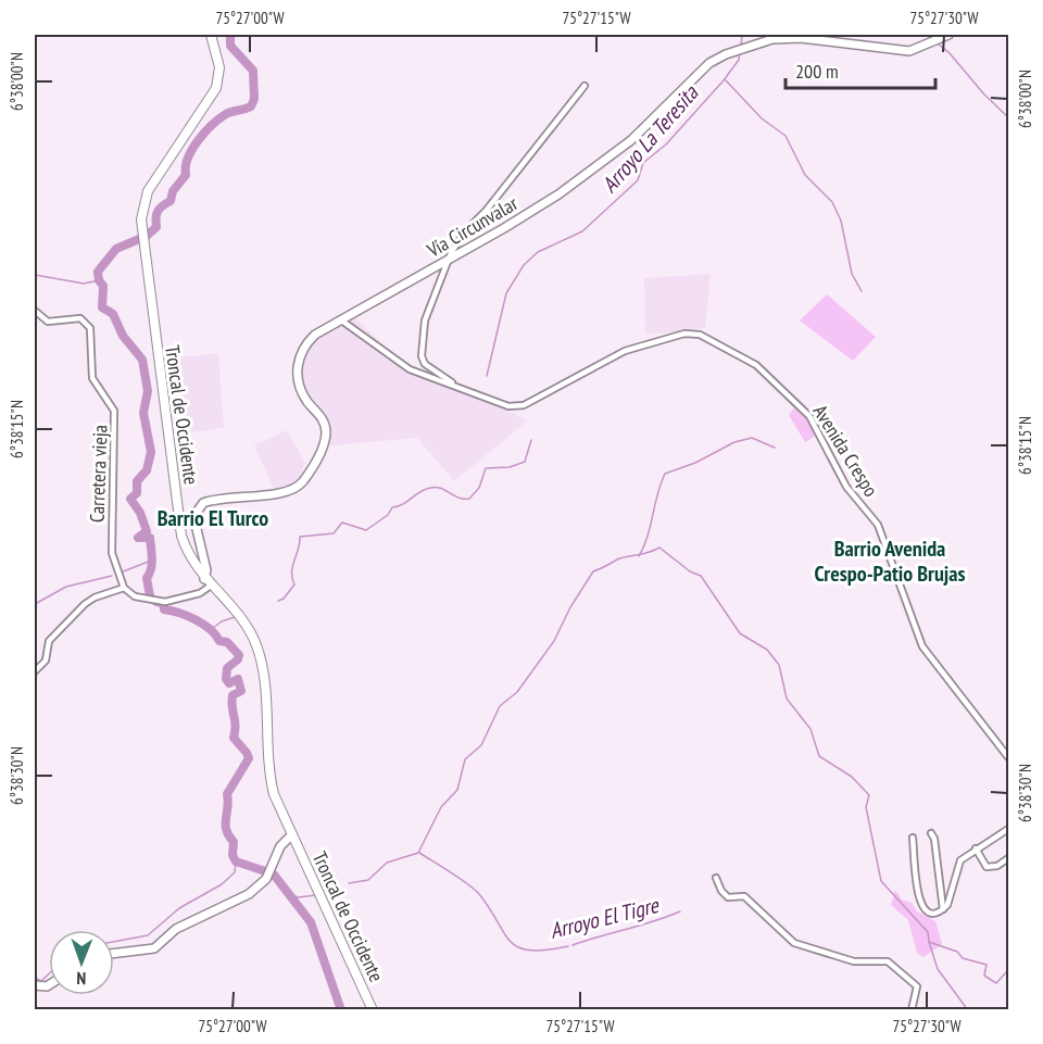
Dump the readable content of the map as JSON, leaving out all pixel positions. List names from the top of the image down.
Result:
{
  "streets": {
    "main road": ["Vía Circunvalar", "Troncal de Occidente"],
    "street": ["Avenida Crespo", "Carretera vieja"]
  },
  "crossings": [
    ["Vía Circunvalar", "Troncal de Occidente"],
    ["Vía Circunvalar", "Avenida Crespo"]
  ],
  "districts": ["Barrio El Turco", "Barrio Avenida Crespo-Patio Brujas"],
  "water": ["Arroyo La Teresita", "Arroyo El Tigre"],
  "scale_bar": "200 m",
  "north": "bottom",
  "coordinates": [
    "75°27'00\"W",
    "75°27'15\"W",
    "75°27'30\"W",
    "6°38'00\"N",
    "6°38'15\"N",
    "6°38'30\"N"
  ]
}
